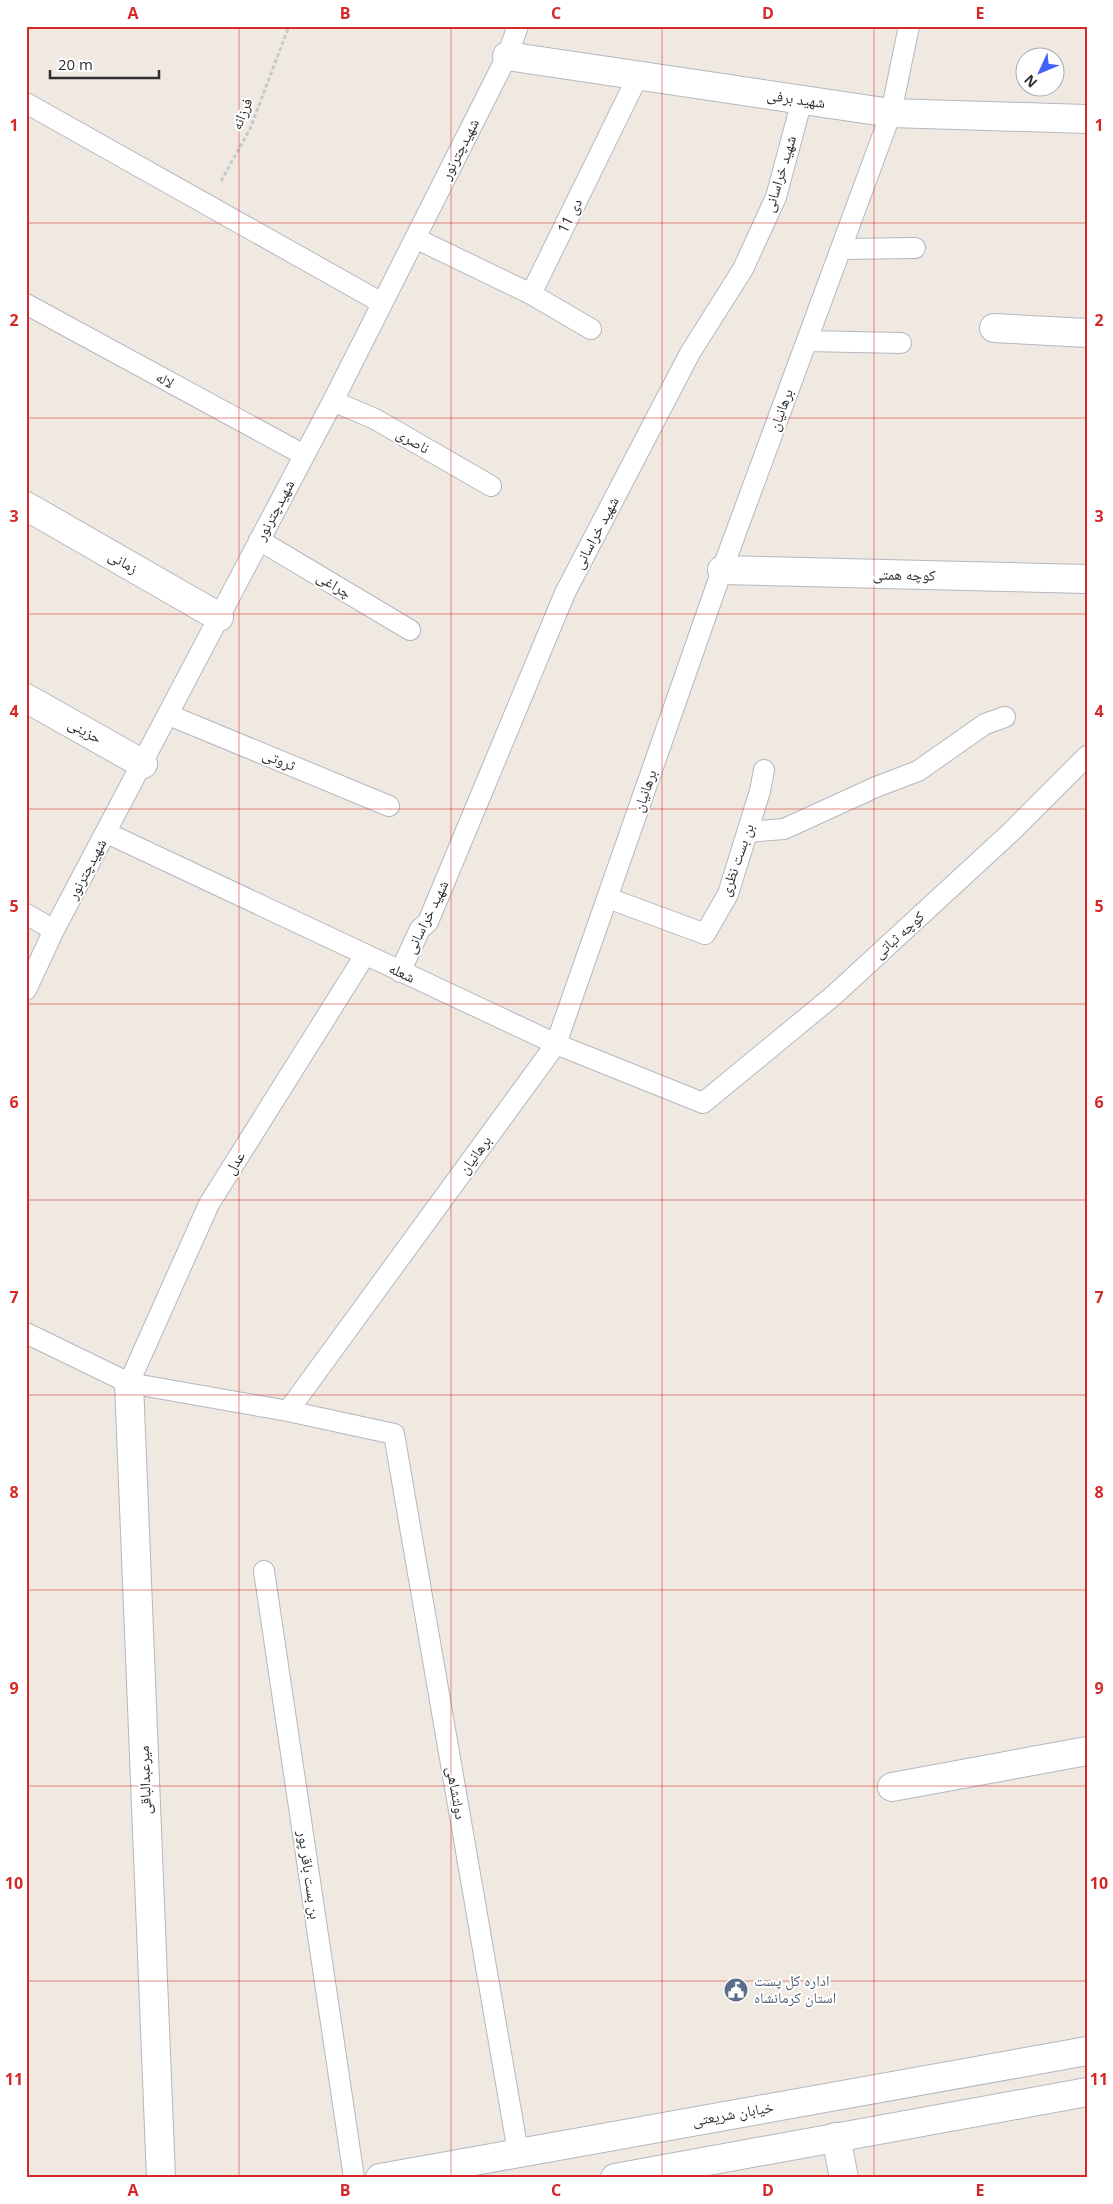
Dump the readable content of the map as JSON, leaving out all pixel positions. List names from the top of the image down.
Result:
{
  "streets": {
    "street": [
      "شهید برفی",
      "زمانی",
      "کوچه همتی",
      "حزینی",
      "میرعبدالباقی",
      "خیابان شریعتی"
    ],
    "lane": [
      "شهیدچترنور",
      "شهید خراسانی",
      "11 دی",
      "لاله",
      "برهانیان",
      "ناصری",
      "چراغی",
      "ثروتی",
      "بن بست نظری",
      "کوچه ثباتی",
      "شعله",
      "عدل",
      "دولتشاهی",
      "بن بست باقر پور"
    ],
    "path": ["فرزانه"]
  },
  "crossings": [
    ["شهید برفی", "شهیدچترنور"],
    ["شهید برفی", "شهید خراسانی"],
    ["شهید برفی", "11 دی"],
    ["شهید برفی", "برهانیان"],
    ["شهیدچترنور", "لاله"],
    ["شهیدچترنور", "ناصری"],
    ["شهیدچترنور", "زمانی"],
    ["شهیدچترنور", "چراغی"],
    ["شهیدچترنور", "حزینی"],
    ["شهیدچترنور", "ثروتی"],
    ["شهیدچترنور", "شعله"],
    ["شهید خراسانی", "شعله"],
    ["برهانیان", "کوچه همتی"],
    ["برهانیان", "بن بست نظری"],
    ["برهانیان", "شعله"],
    ["برهانیان", "دولتشاهی"],
    ["کوچه ثباتی", "شعله"],
    ["شعله", "عدل"],
    ["عدل", "میرعبدالباقی"],
    ["دولتشاهی", "خیابان شریعتی"]
  ],
  "places": {
    "public building": ["اداره کل پست استان کرمانشاه"]
  },
  "scale_bar": "20 m",
  "north": "bottom left",
  "grid": {
    "columns": [
      "A",
      "B",
      "C",
      "D",
      "E"
    ],
    "rows": [
      "1",
      "2",
      "3",
      "4",
      "5",
      "6",
      "7",
      "8",
      "9",
      "10",
      "11"
    ]
  }
}
